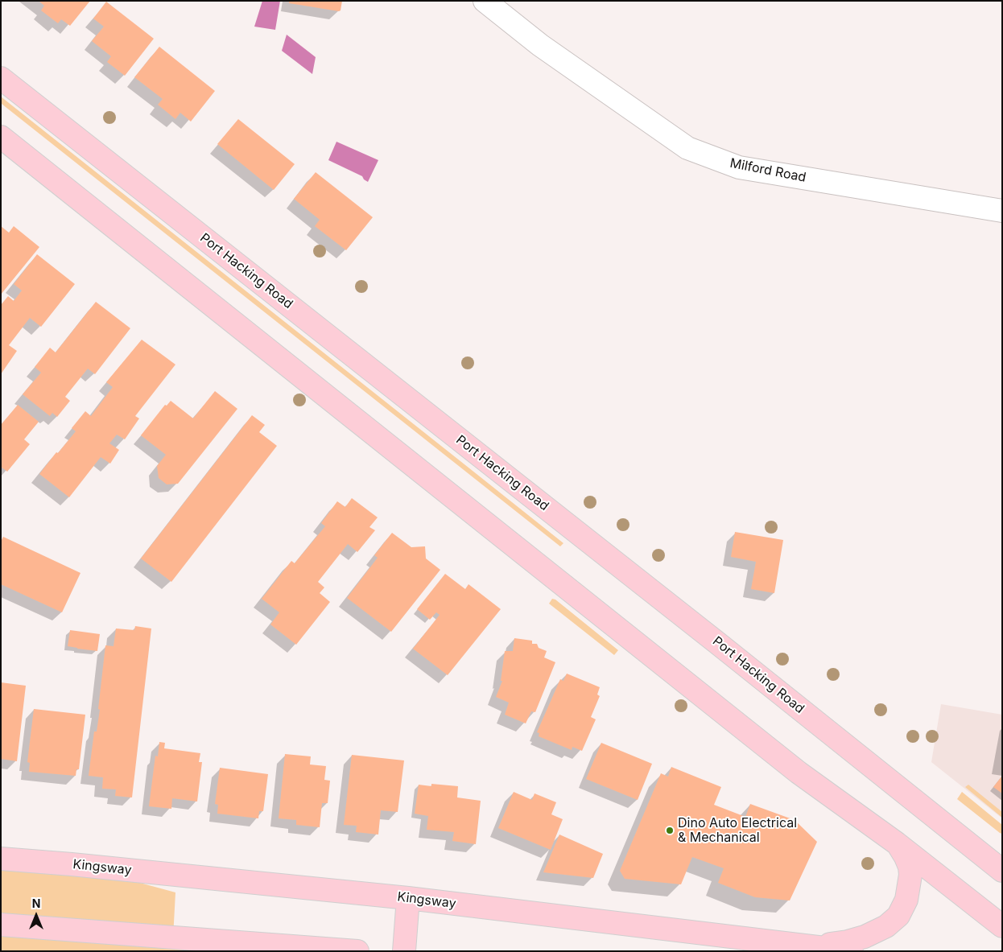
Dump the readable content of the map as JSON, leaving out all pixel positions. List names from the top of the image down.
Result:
{
  "streets": {
    "main road": ["Port Hacking Road", "Kingsway"],
    "street": ["Milford Road"]
  },
  "places": ["Dino Auto Electrical & Mechanical"],
  "north": "top"
}
